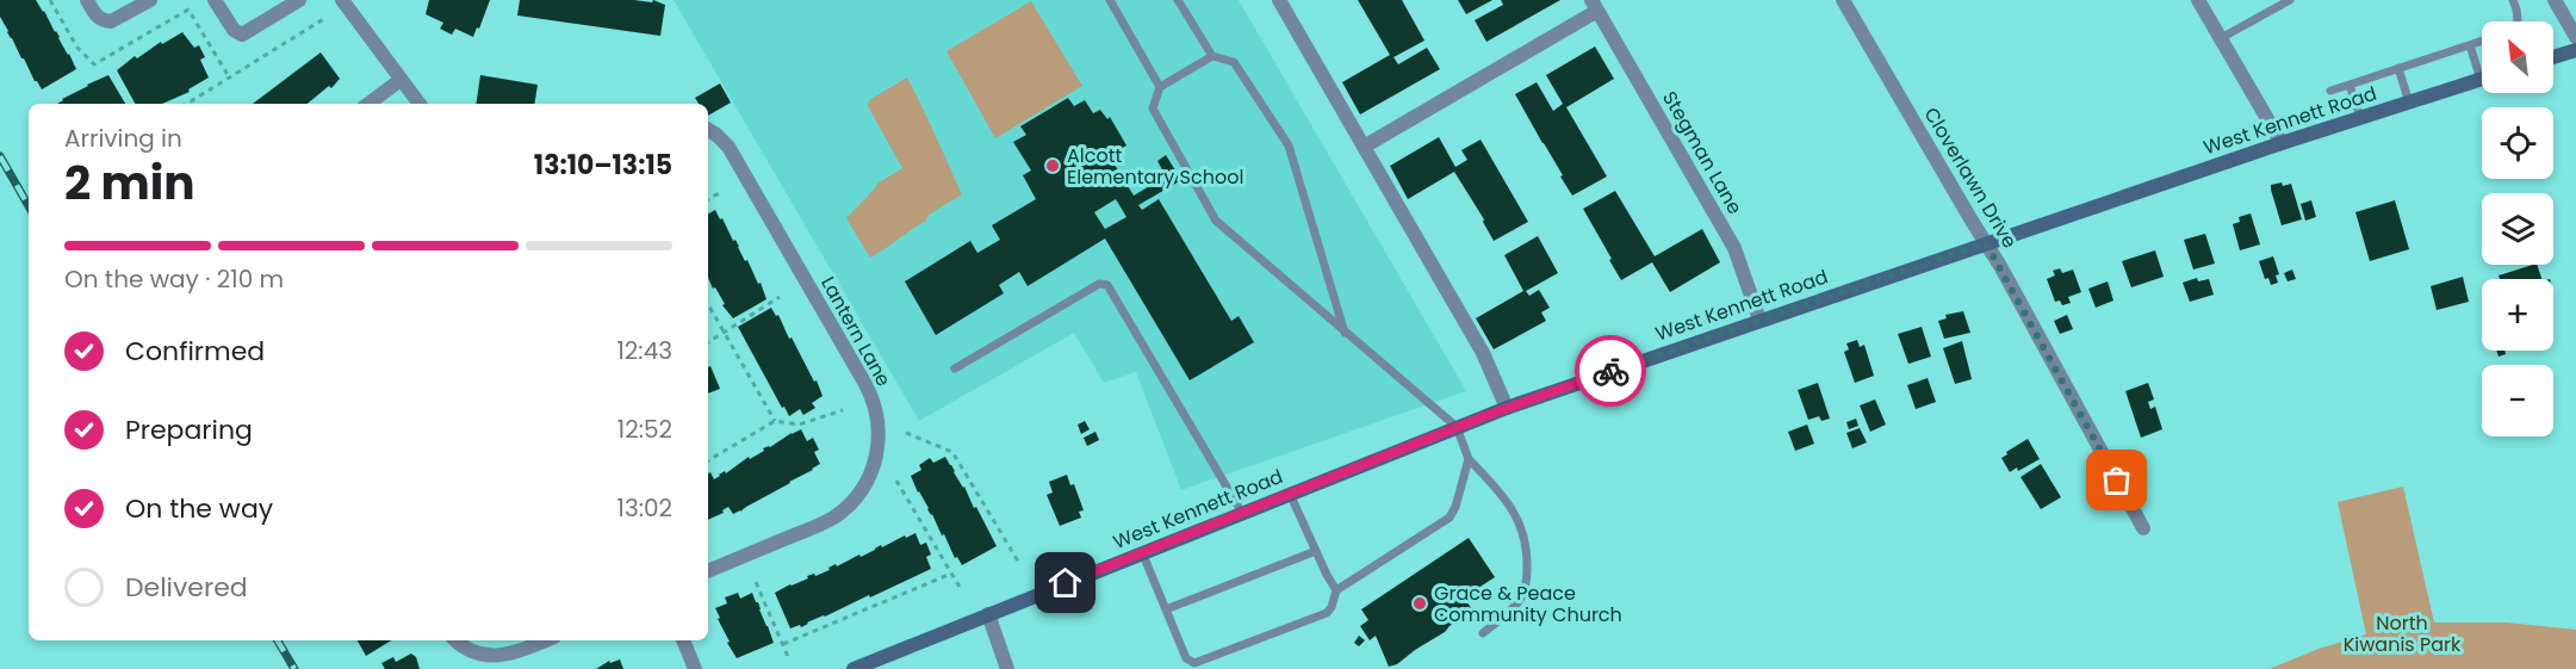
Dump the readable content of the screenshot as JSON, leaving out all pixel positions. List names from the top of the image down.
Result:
{
  "streets": {
    "street": [
      "West Kennett Road",
      "Stegman Lane",
      "Cloverlawn Drive",
      "Lantern Lane"
    ]
  },
  "crossings": [
    ["West Kennett Road", "Stegman Lane"],
    ["West Kennett Road", "Cloverlawn Drive"]
  ],
  "parks": ["North Kiwanis Park"],
  "places": ["Alcott Elementary School", "Grace & Peace Community Church"],
  "north": "top left",
  "page": {
    "map_buttons": ["+", "−"],
    "heading": ["2 min", "Arriving in", "13:10–13:15"],
    "bar": "On the way · 210 m",
    "list": [
      ["Confirmed", "12:43"],
      ["Preparing", "12:52"],
      ["On the way", "13:02"],
      "Delivered"
    ]
  }
}
